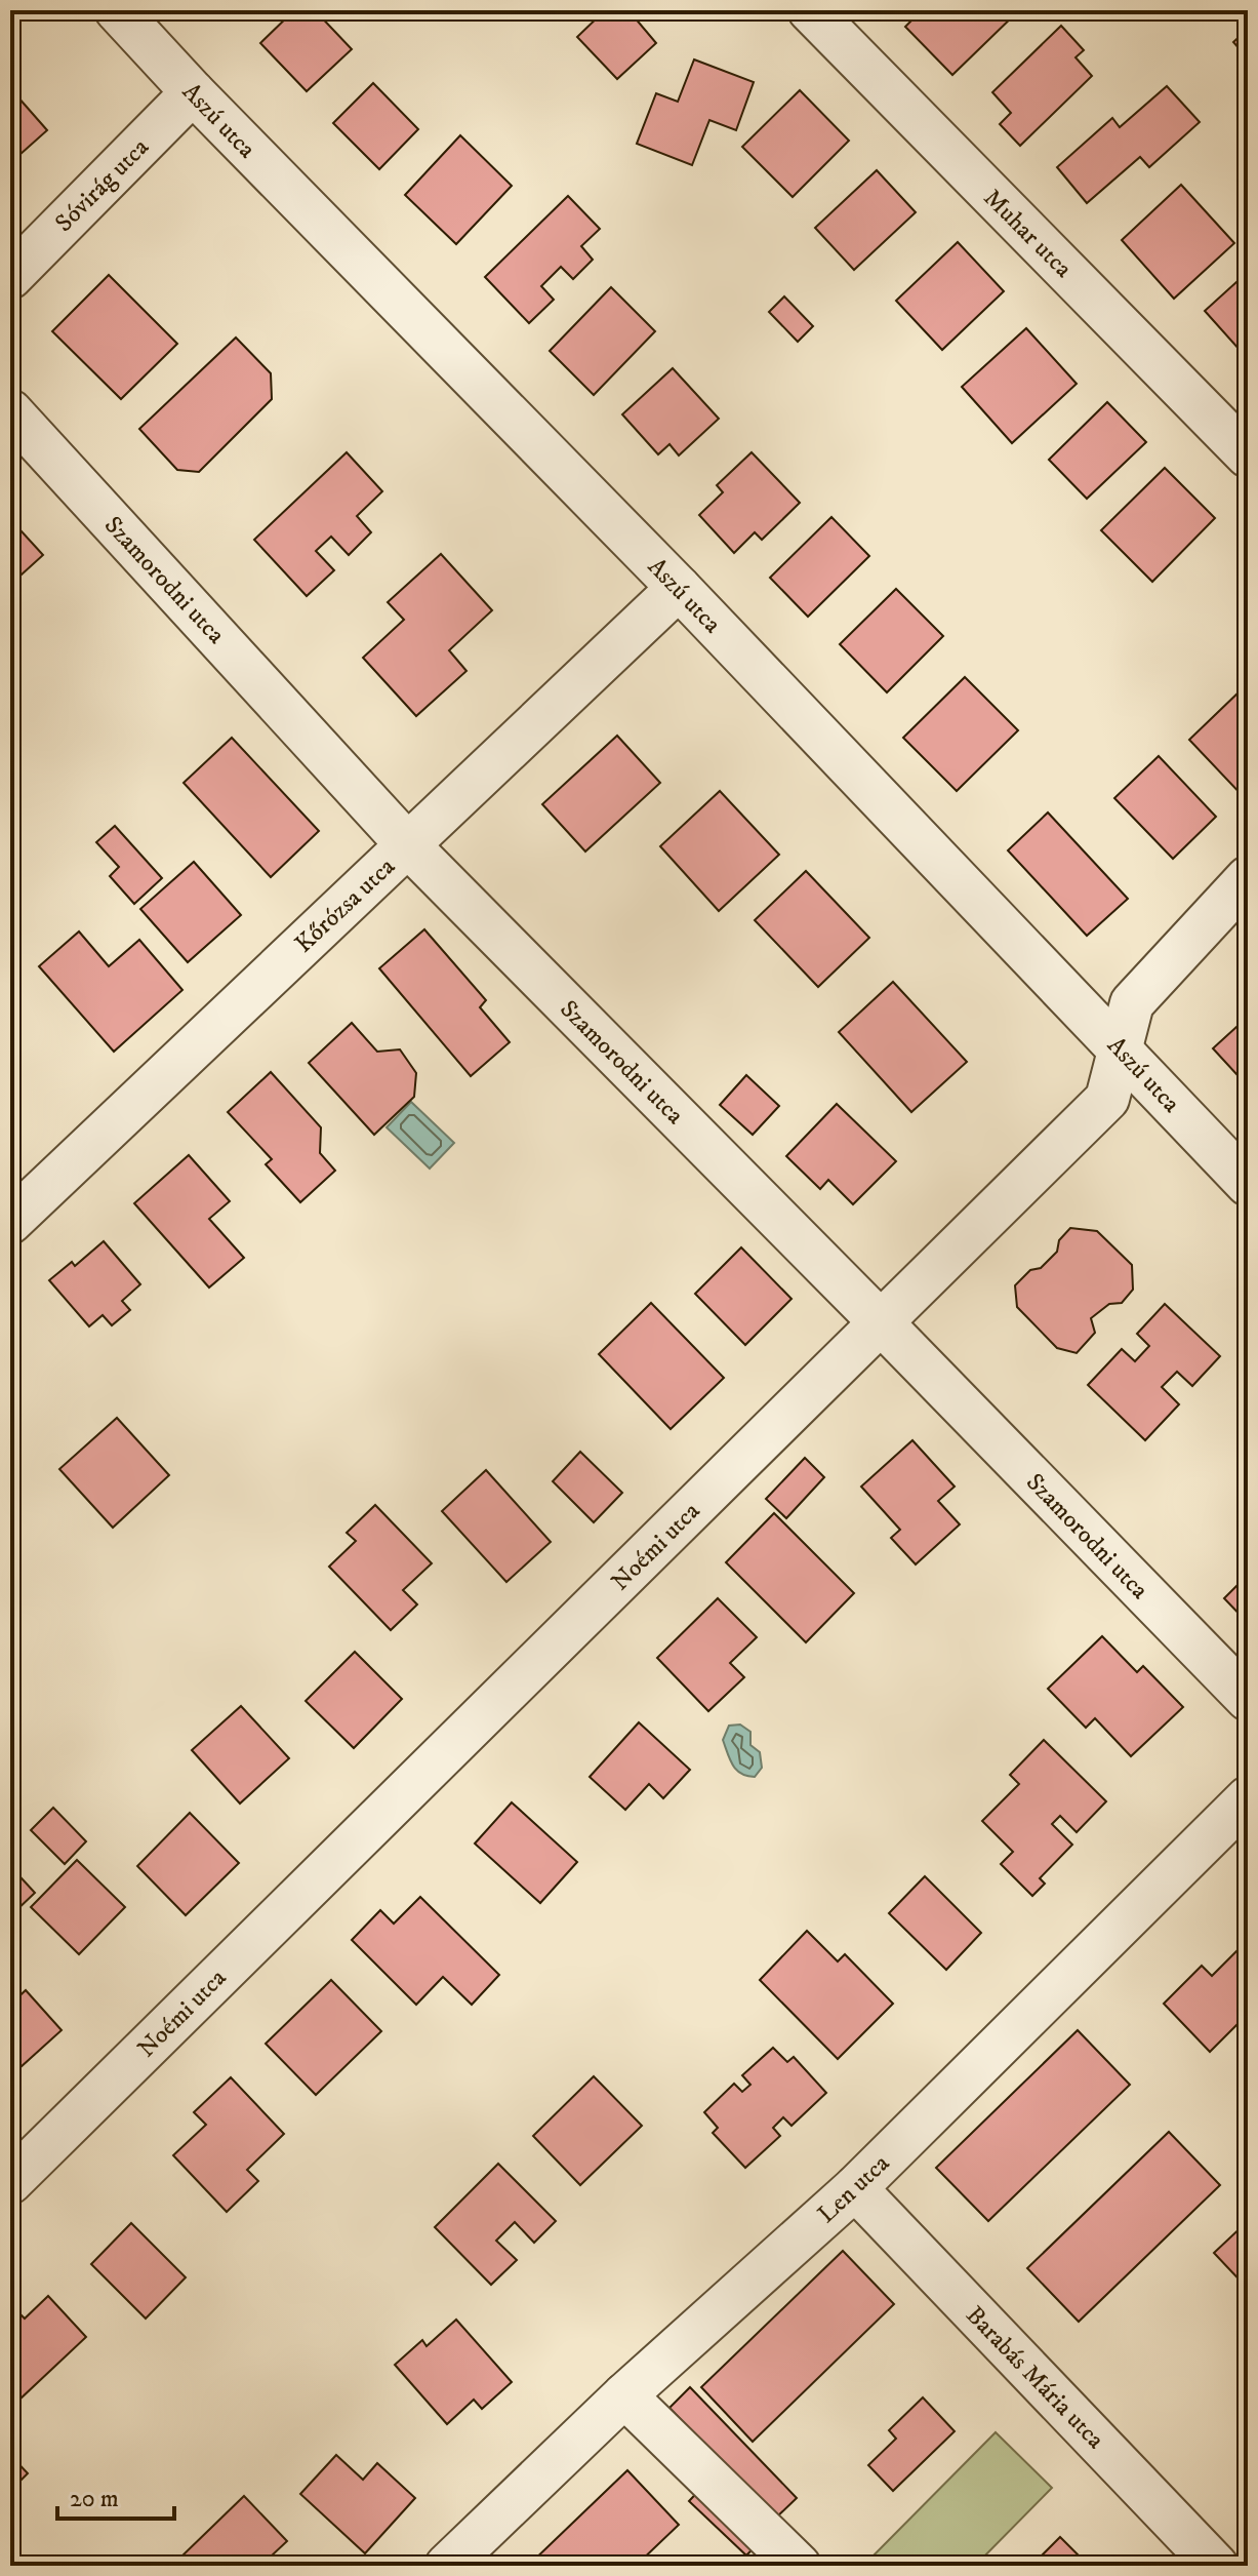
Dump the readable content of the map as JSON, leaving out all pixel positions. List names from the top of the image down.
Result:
{
  "streets": {
    "street": [
      "Aszú utca",
      "Sóvirág utca",
      "Muhar utca",
      "Szamorodni utca",
      "Kőrózsa utca",
      "Noémi utca",
      "Len utca",
      "Barabás Mária utca"
    ]
  },
  "crossings": [
    ["Aszú utca", "Sóvirág utca"],
    ["Aszú utca", "Kőrózsa utca"],
    ["Aszú utca", "Noémi utca"],
    ["Szamorodni utca", "Kőrózsa utca"],
    ["Szamorodni utca", "Noémi utca"],
    ["Len utca", "Barabás Mária utca"]
  ],
  "scale_bar": "20 m"
}
